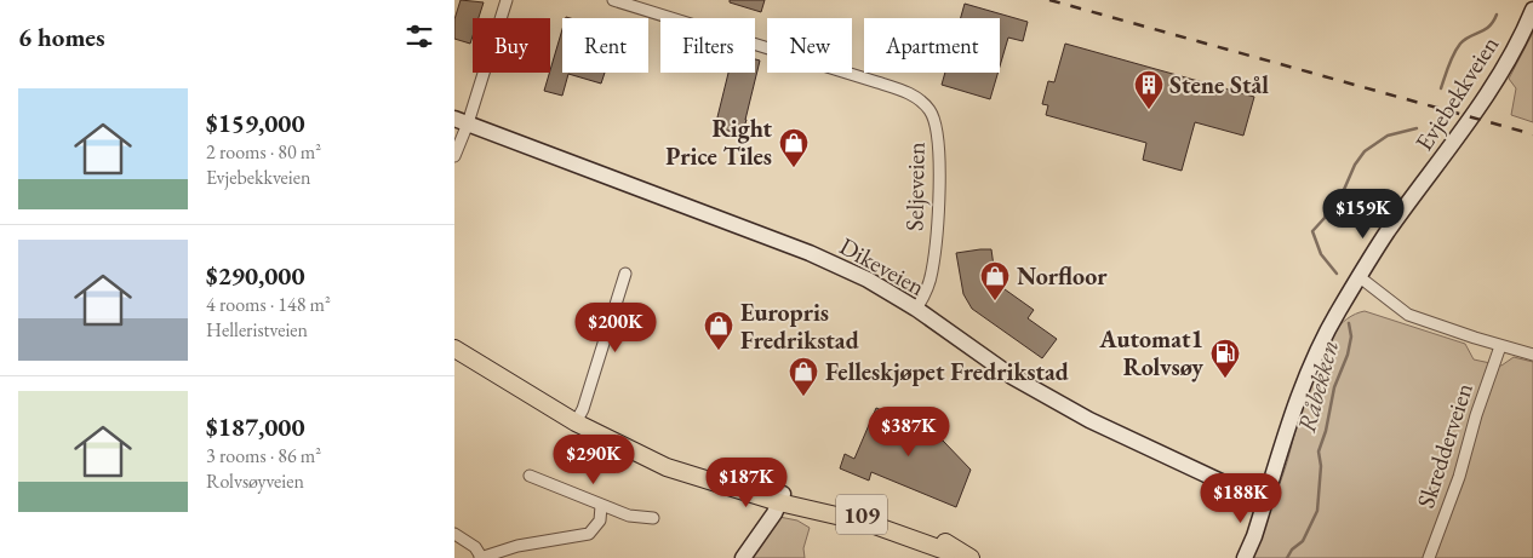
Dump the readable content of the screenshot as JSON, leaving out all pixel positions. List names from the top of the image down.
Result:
{
  "streets": {
    "main road": ["109"],
    "street": [
      "Evjebekkveien",
      "Seljeveien",
      "Dikeveien",
      "Skredderveien"
    ]
  },
  "crossings": [
    ["Evjebekkveien", "Dikeveien"],
    ["Seljeveien", "Dikeveien"]
  ],
  "water": ["Råbekken"],
  "places": {
    "building": ["Stene Stål"],
    "shop": [
      "Right Price Tiles",
      "Norfloor",
      "Europris Fredrikstad",
      "Felleskjøpet Fredrikstad"
    ],
    "fuel station": ["Automat1 Rolvsøy"]
  },
  "page": {
    "heading": "6 homes",
    "chip": [
      "Buy",
      "Rent",
      "Filters",
      "New",
      "Apartment"
    ],
    "list": [
      {
        "name": "$159,000",
        "note": "2 rooms · 80 m² · Evjebekkveien"
      },
      {
        "name": "$290,000",
        "note": "4 rooms · 148 m² · Helleristveien"
      },
      {
        "name": "$187,000",
        "note": "3 rooms · 86 m² · Rolvsøyveien"
      }
    ],
    "price": [
      "$159K",
      "$200K",
      "$387K",
      "$290K",
      "$187K",
      "$188K"
    ]
  }
}
